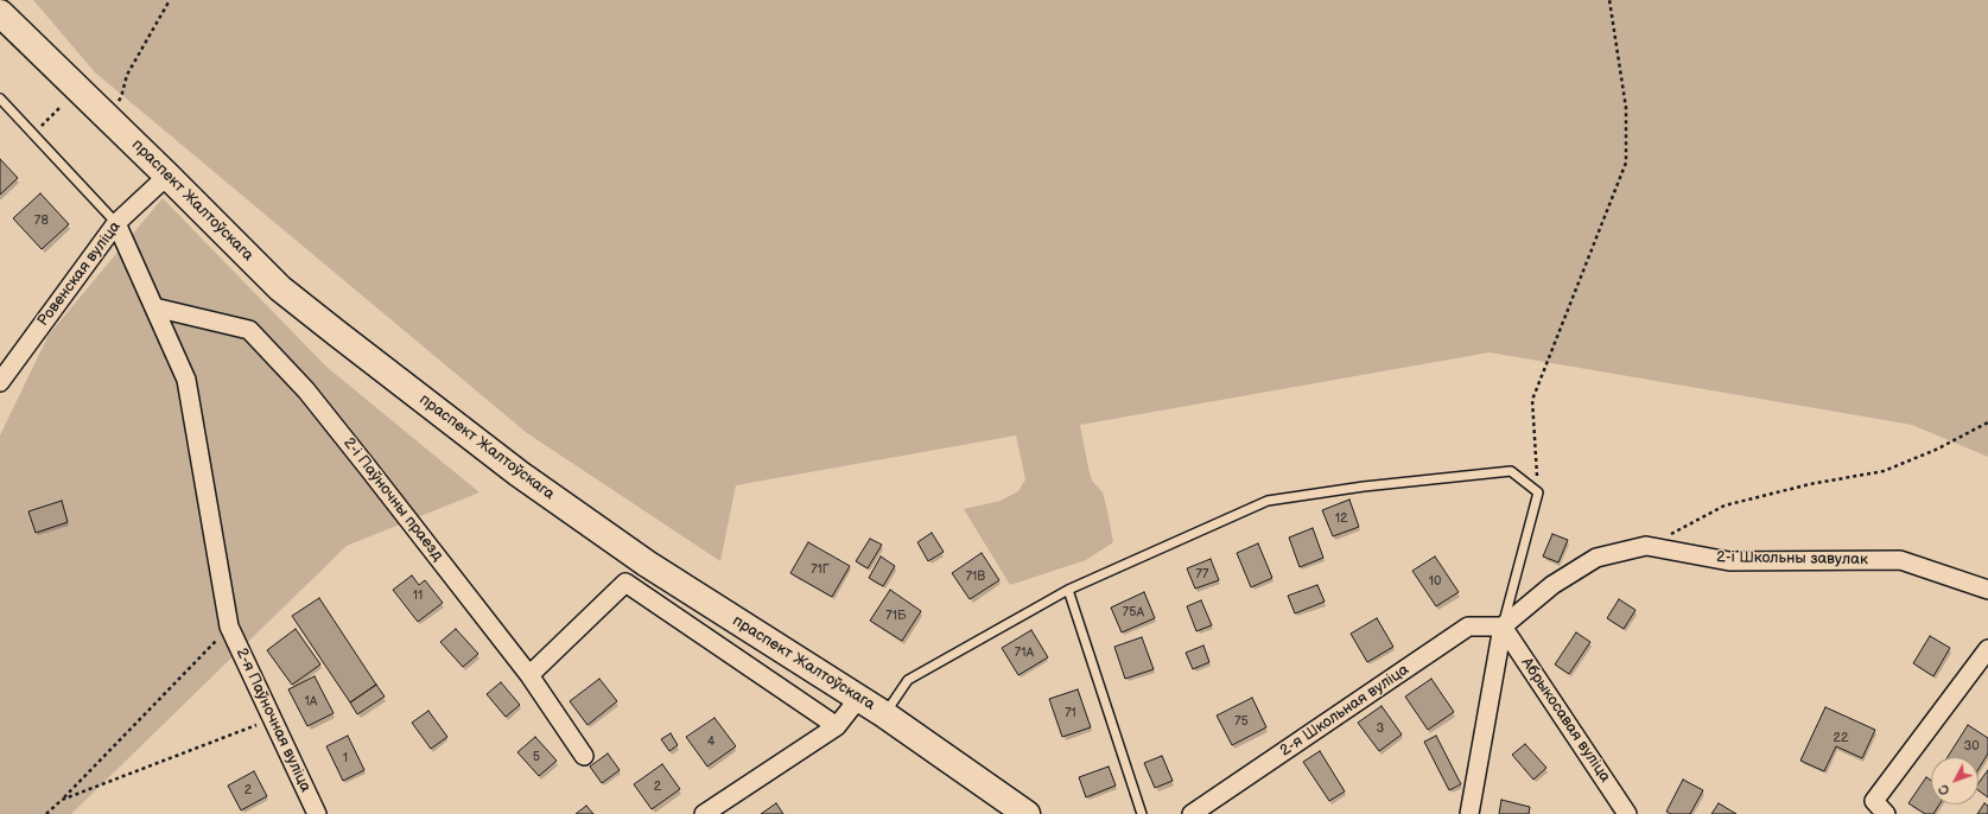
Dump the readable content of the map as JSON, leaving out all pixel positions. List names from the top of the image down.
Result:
{
  "streets": {
    "main road": ["праспект Жалтоўскага"],
    "street": [
      "Ровенская вуліца",
      "2-і Паўночны праезд",
      "2-і Школьны завулак",
      "2-я Школьная вуліца",
      "2-я Паўночная вуліца",
      "Абрыкосавая вуліца"
    ]
  },
  "crossings": [
    ["праспект Жалтоўскага", "Ровенская вуліца"],
    ["Ровенская вуліца", "2-я Паўночная вуліца"],
    ["2-і Паўночны праезд", "2-я Паўночная вуліца"],
    ["2-і Школьны завулак", "2-я Школьная вуліца"],
    ["2-і Школьны завулак", "Абрыкосавая вуліца"],
    ["2-я Школьная вуліца", "Абрыкосавая вуліца"]
  ],
  "house_numbers": [
    "78",
    "12",
    "71Г",
    "77",
    "71В",
    "10",
    "11",
    "75А",
    "71Б",
    "71А",
    "1А",
    "71",
    "75",
    "3",
    "22",
    "4",
    "30",
    "5",
    "1",
    "2",
    "2"
  ],
  "north": "bottom left"
}
